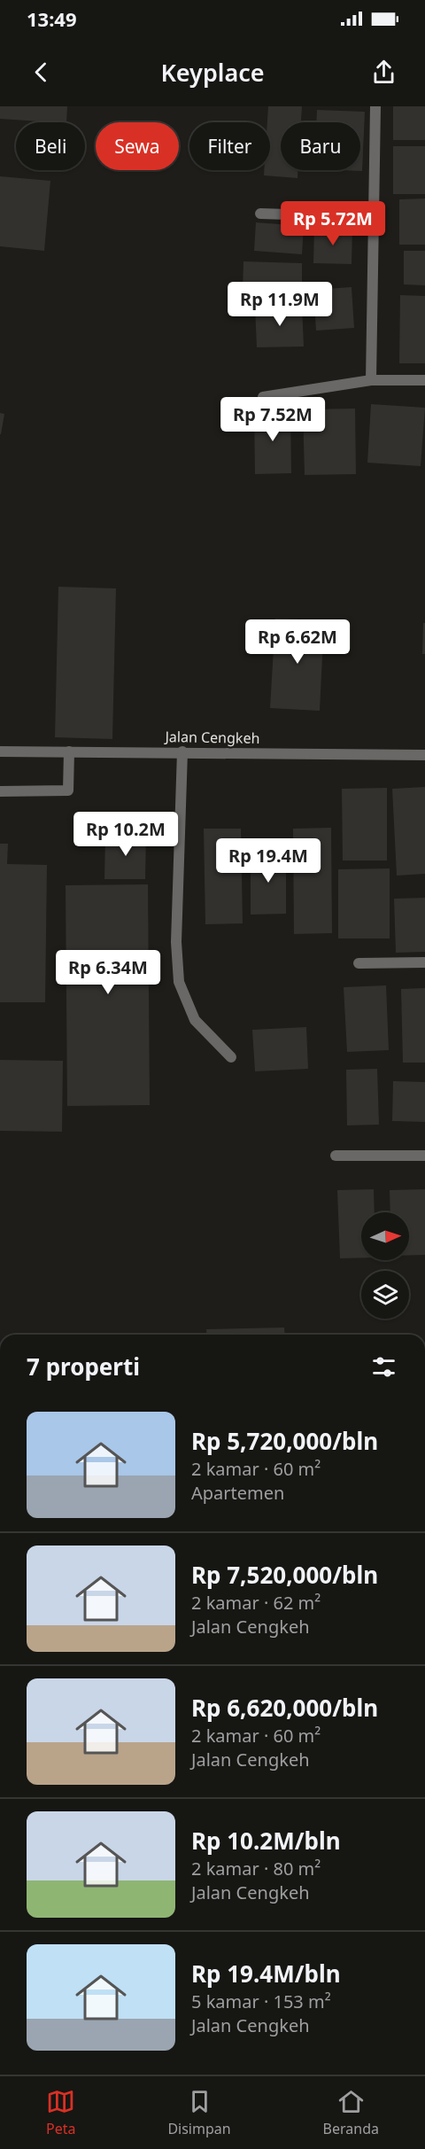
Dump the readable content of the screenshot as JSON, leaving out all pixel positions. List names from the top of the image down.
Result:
{
  "streets": {
    "street": ["Jalan Cengkeh"]
  },
  "north": "right",
  "page": {
    "status": "13:49",
    "header": "Keyplace",
    "chip": [
      "Beli",
      "Sewa",
      "Filter",
      "Baru"
    ],
    "price": [
      "Rp 5.72M",
      "Rp 11.9M",
      "Rp 7.52M",
      "Rp 6.62M",
      "Rp 10.2M",
      "Rp 19.4M",
      "Rp 6.34M"
    ],
    "heading": "7 properti",
    "list": [
      {
        "name": "Rp 5,720,000/bln",
        "note": "2 kamar · 60 m² · Apartemen"
      },
      {
        "name": "Rp 7,520,000/bln",
        "note": "2 kamar · 62 m² · Jalan Cengkeh"
      },
      {
        "name": "Rp 6,620,000/bln",
        "note": "2 kamar · 60 m² · Jalan Cengkeh"
      },
      {
        "name": "Rp 10.2M/bln",
        "note": "2 kamar · 80 m² · Jalan Cengkeh"
      },
      {
        "name": "Rp 19.4M/bln",
        "note": "5 kamar · 153 m² · Jalan Cengkeh"
      }
    ],
    "tabs": ["Peta", "Disimpan", "Beranda"]
  }
}
